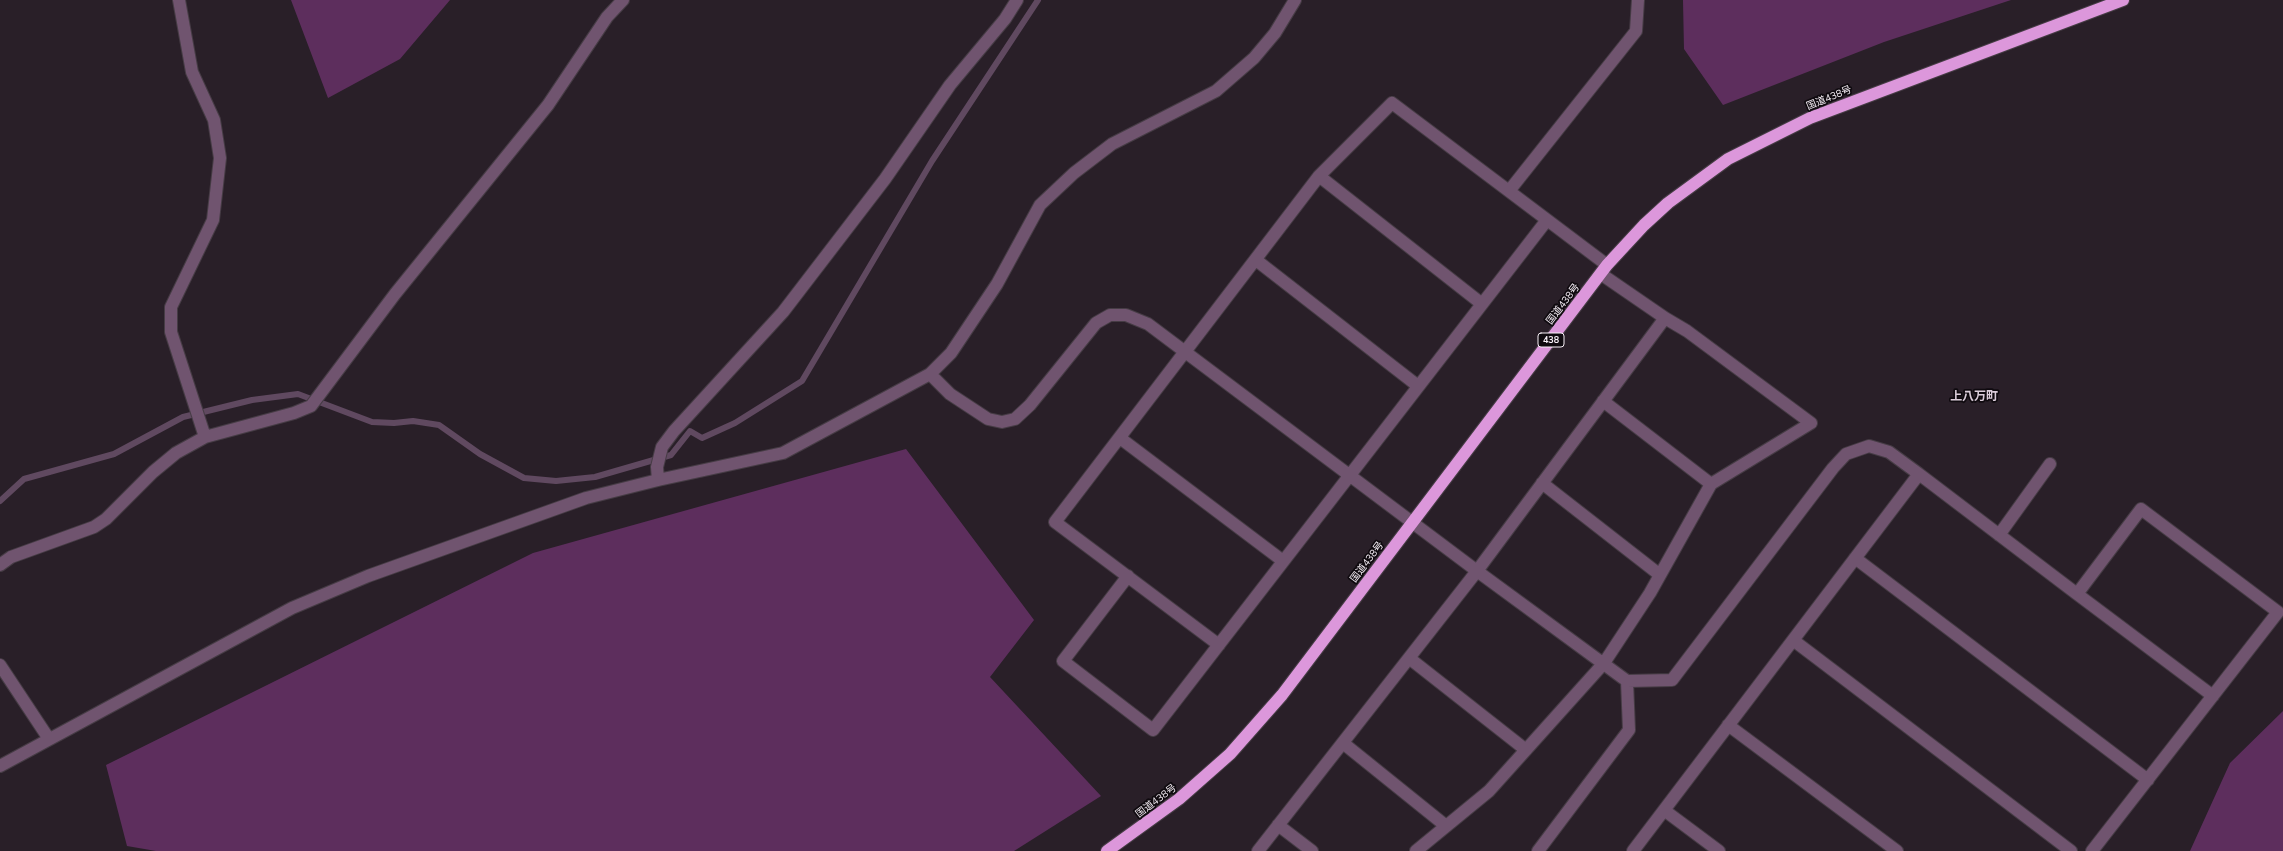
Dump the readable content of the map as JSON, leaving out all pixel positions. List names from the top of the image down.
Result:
{
  "streets": {
    "highway": ["国道438号", "438"]
  },
  "districts": ["上八万町"]
}
